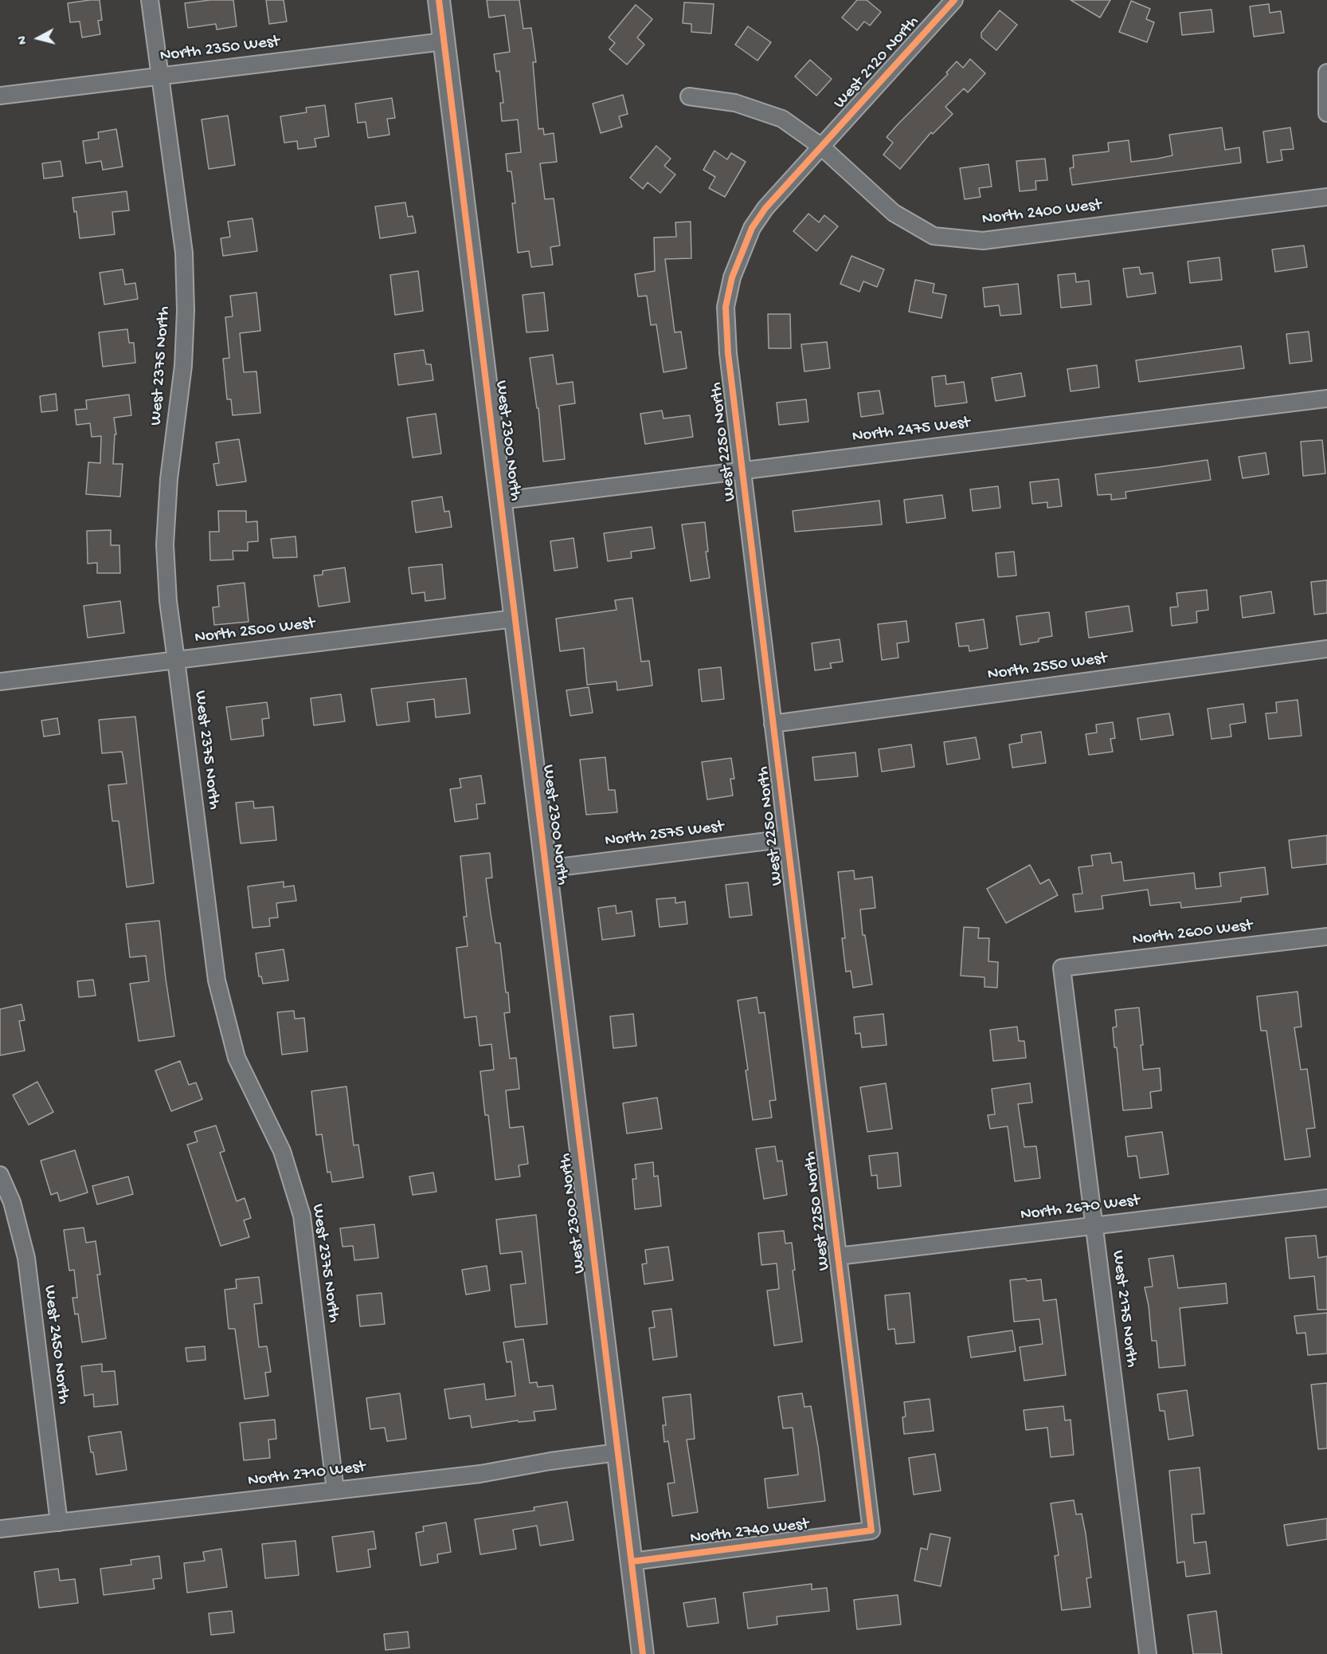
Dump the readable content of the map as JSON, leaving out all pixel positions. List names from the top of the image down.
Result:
{
  "streets": {
    "street": [
      "North 2350 West",
      "West 2120 North",
      "North 2400 West",
      "West 2375 North",
      "North 2475 West",
      "West 2300 North",
      "West 2250 North",
      "North 2500 West",
      "North 2550 West",
      "North 2575 West",
      "North 2600 West",
      "North 2670 West",
      "West 2175 North",
      "West 2450 North",
      "North 2710 West",
      "North 2740 West"
    ]
  },
  "crossings": [
    ["North 2350 West", "West 2375 North"],
    ["North 2350 West", "West 2300 North"],
    ["West 2120 North", "North 2400 West"],
    ["West 2120 North", "West 2250 North"],
    ["North 2400 West", "West 2250 North"],
    ["West 2375 North", "North 2500 West"],
    ["West 2375 North", "North 2710 West"],
    ["North 2475 West", "West 2300 North"],
    ["North 2475 West", "West 2250 North"],
    ["West 2300 North", "North 2500 West"],
    ["West 2300 North", "North 2575 West"],
    ["West 2300 North", "North 2710 West"],
    ["West 2300 North", "North 2740 West"],
    ["West 2250 North", "North 2550 West"],
    ["West 2250 North", "North 2575 West"],
    ["West 2250 North", "North 2670 West"],
    ["West 2250 North", "North 2740 West"],
    ["North 2600 West", "West 2175 North"],
    ["North 2670 West", "West 2175 North"],
    ["West 2450 North", "North 2710 West"]
  ],
  "north": "left"
}
